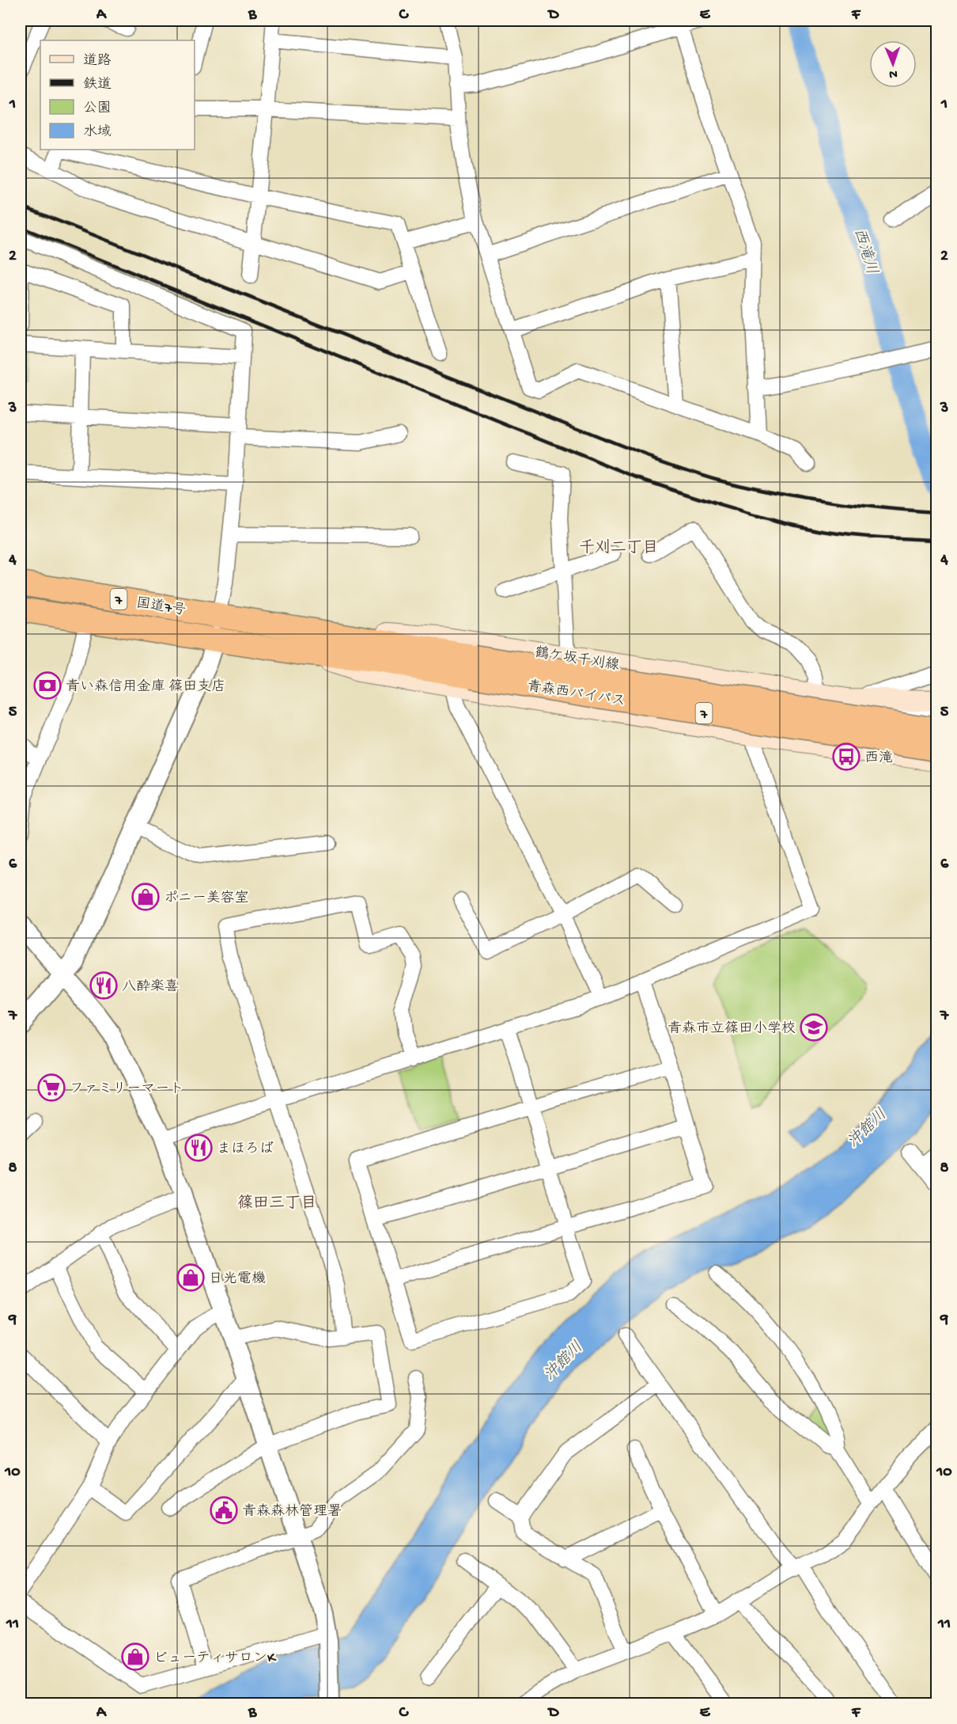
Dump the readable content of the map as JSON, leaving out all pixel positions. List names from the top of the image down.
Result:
{
  "streets": {
    "highway": ["7", "国道7号", "青森西バイパス"],
    "main road": ["鶴ケ坂千刈線"]
  },
  "crossings": [
    ["国道7号", "鶴ケ坂千刈線"],
    ["国道7号", "青森西バイパス"],
    ["鶴ケ坂千刈線", "青森西バイパス"]
  ],
  "districts": ["千刈二丁目", "篠田三丁目"],
  "water": ["西滝川", "沖館川"],
  "places": {
    "bank": ["青い森信用金庫 篠田支店"],
    "bus stop": ["西滝"],
    "shop": ["ポニー美容室", "日光電機", "ビューティサロンK"],
    "restaurant": ["八酔楽喜", "まほろば"],
    "school or university": ["青森市立篠田小学校"],
    "supermarket": ["ファミリーマート"],
    "public building": ["青森森林管理署"]
  },
  "legend": [
    "道路",
    "鉄道",
    "公園",
    "水域"
  ],
  "north": "bottom",
  "grid": {
    "columns": [
      "A",
      "B",
      "C",
      "D",
      "E",
      "F"
    ],
    "rows": [
      "1",
      "2",
      "3",
      "4",
      "5",
      "6",
      "7",
      "8",
      "9",
      "10",
      "11"
    ]
  }
}
